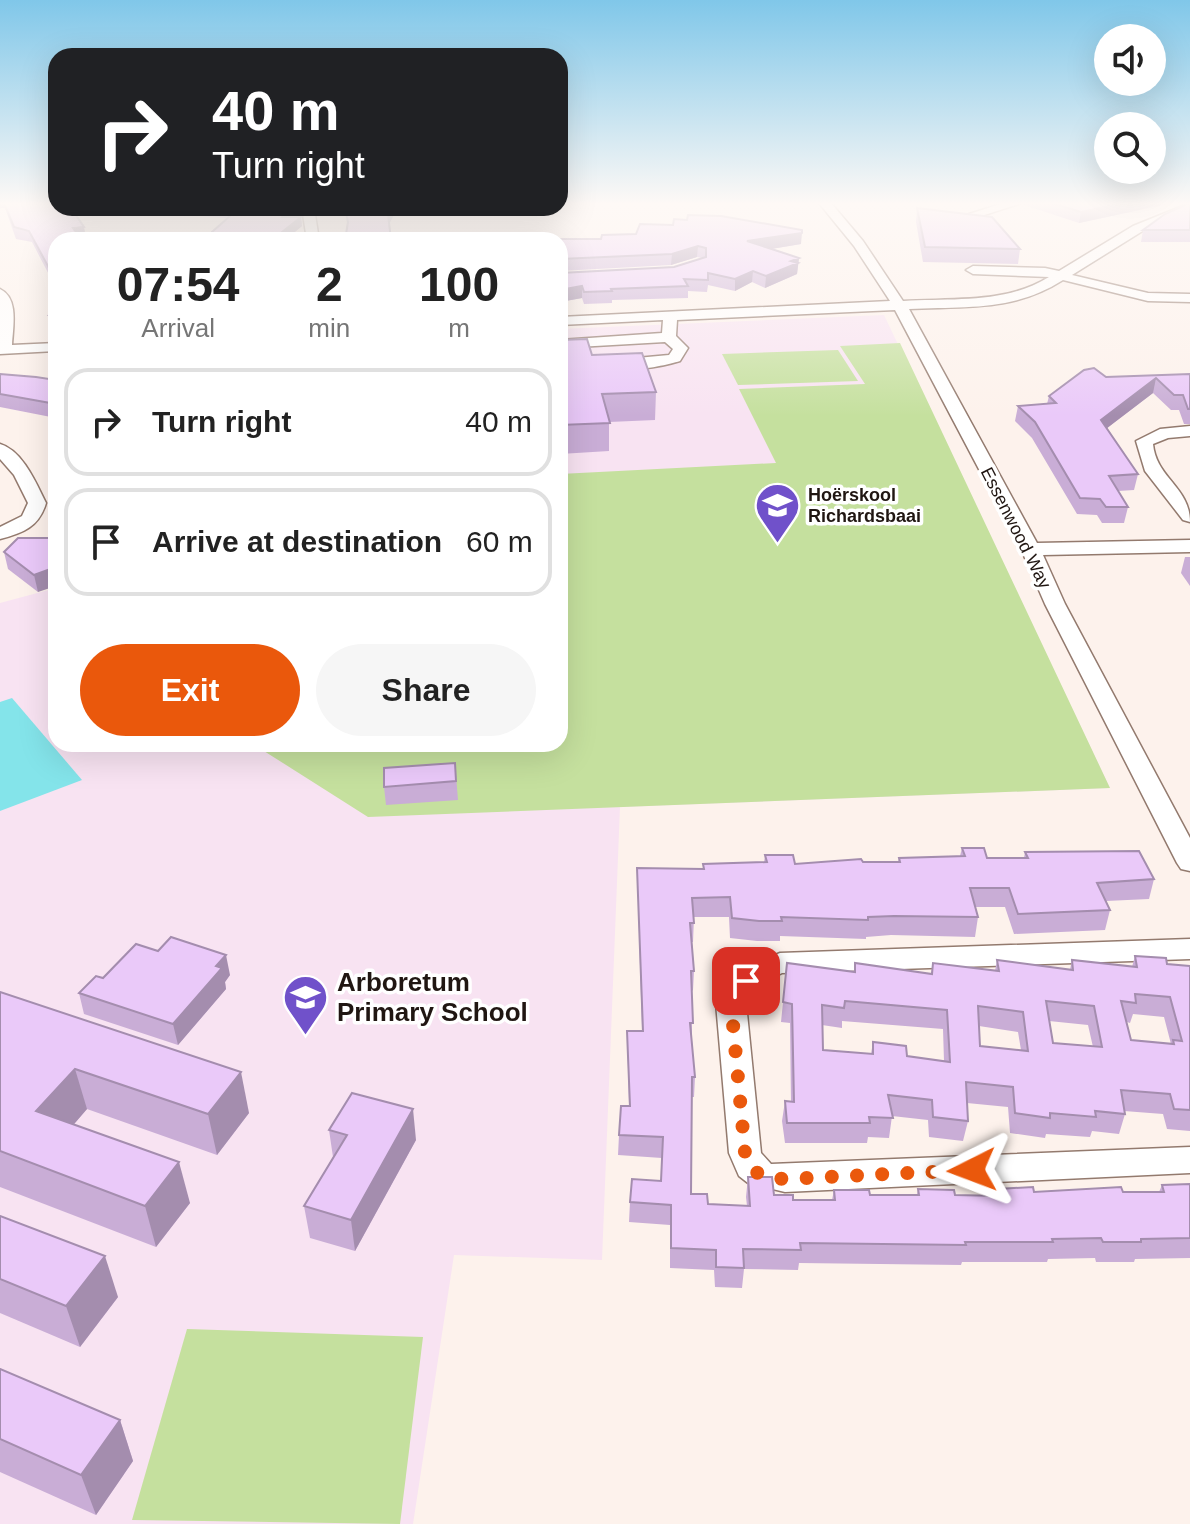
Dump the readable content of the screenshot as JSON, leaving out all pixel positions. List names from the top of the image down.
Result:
{
  "streets": {
    "street": ["Essenwood Way"]
  },
  "places": {
    "school or university": ["Hoërskool Richardsbaai", "Arboretum Primary School"]
  },
  "page": {
    "turn": ["40 m", "Turn right"],
    "eta": [
      "07:54",
      "Arrival",
      "2",
      "min",
      "100",
      "m"
    ],
    "list": [
      {
        "name": "Turn right",
        "value": "40 m"
      },
      {
        "name": "Arrive at destination",
        "value": "60 m"
      }
    ],
    "buttons": ["Exit", "Share"]
  }
}
